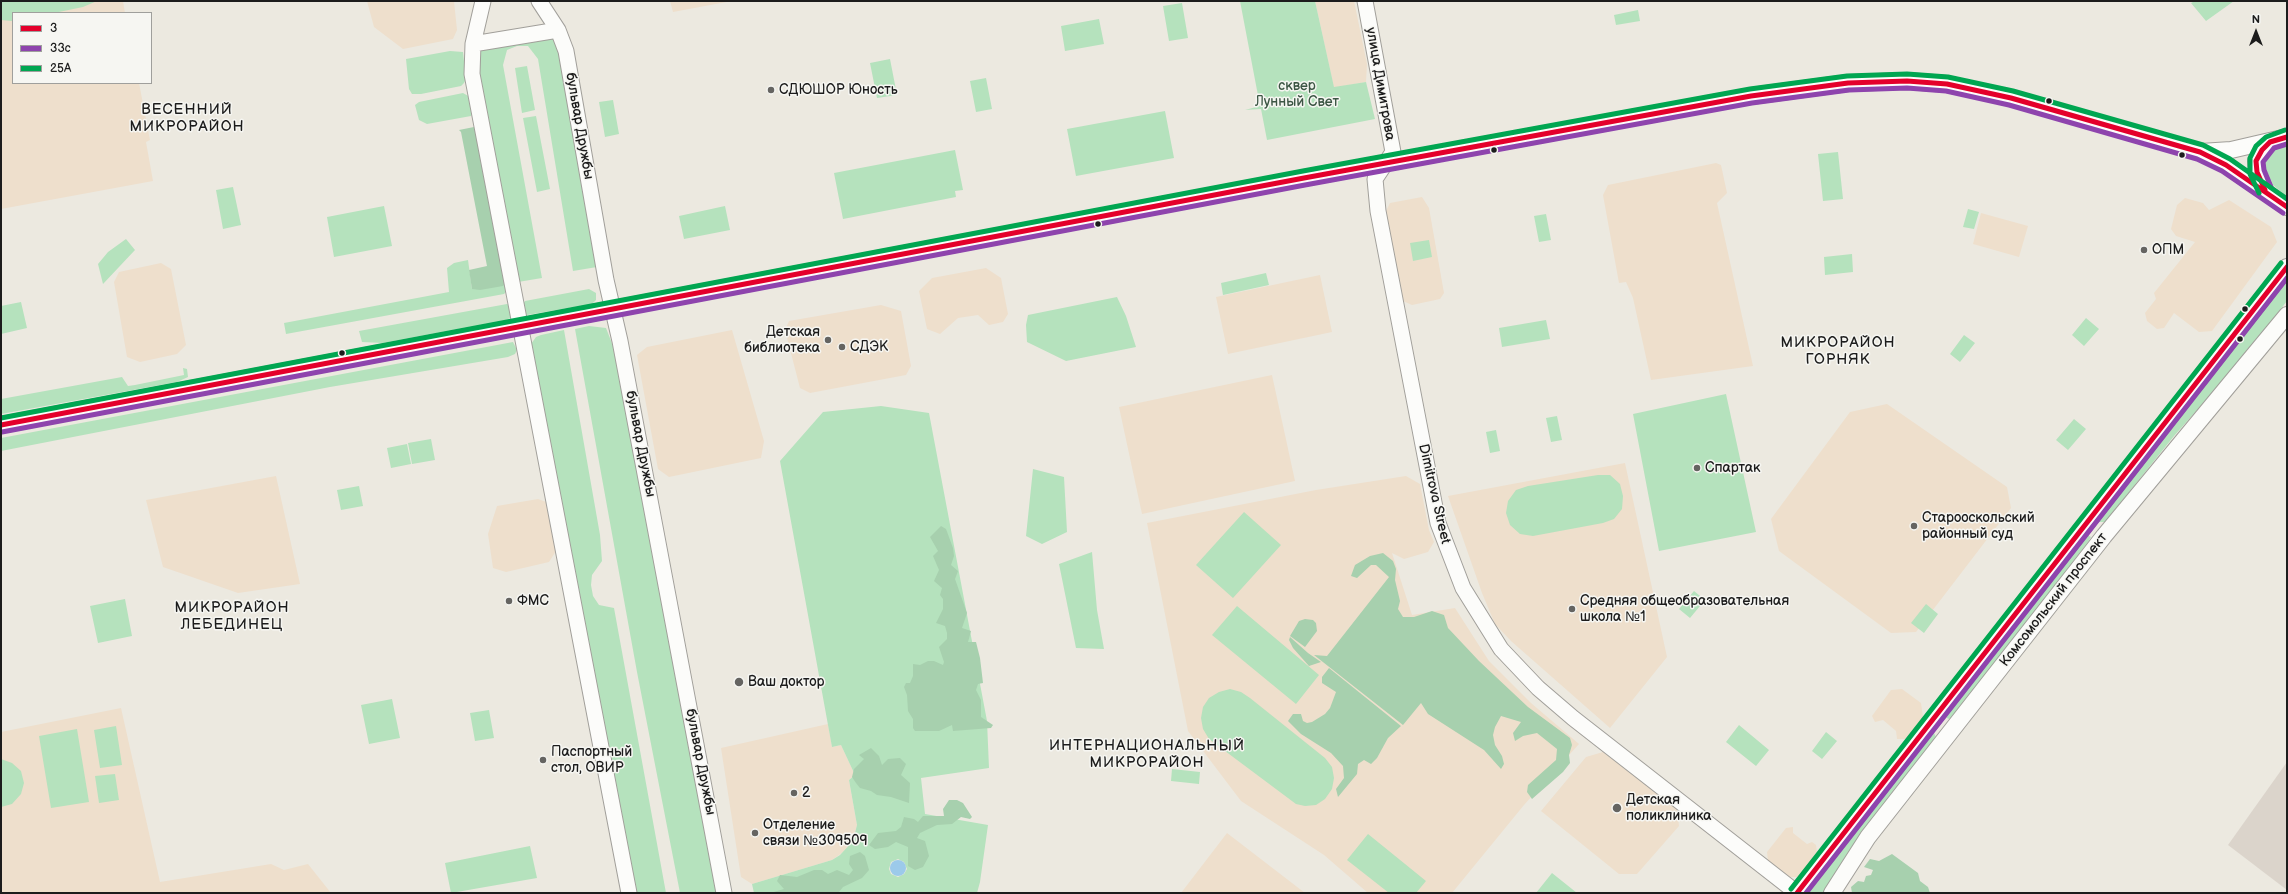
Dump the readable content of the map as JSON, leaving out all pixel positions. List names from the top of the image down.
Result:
{
  "streets": {
    "main road": [
      "улица Димитрова",
      "бульвар Дружбы",
      "Dimitrova Street",
      "Комсомольский проспект"
    ]
  },
  "crossings": [
    ["улица Димитрова", "Dimitrova Street"],
    ["Dimitrova Street", "Комсомольский проспект"]
  ],
  "districts": [
    "ВЕСЕННИЙ МИКРОРАЙОН",
    "МИКРОРАЙОН ГОРНЯК",
    "МИКРОРАЙОН ЛЕБЕДИНЕЦ",
    "ИНТЕРНАЦИОНАЛЬНЫЙ МИКРОРАЙОН"
  ],
  "parks": ["сквер Лунный Свет"],
  "places": [
    "СДЮШОР Юность",
    "ОПМ",
    "Детская библиотека",
    "СДЭК",
    "Спартак",
    "Старооскольский районный суд",
    "ФМС",
    "Средняя общеобразовательная школа №1",
    "Ваш доктор",
    "Паспортный стол, ОВИР",
    "2",
    "Детская поликлиника",
    "Отделение связи №309509"
  ],
  "lines": ["transit line 25А", "transit line 3", "transit line 33с"],
  "legend": ["3", "33с", "25А"],
  "north": "top"
}
